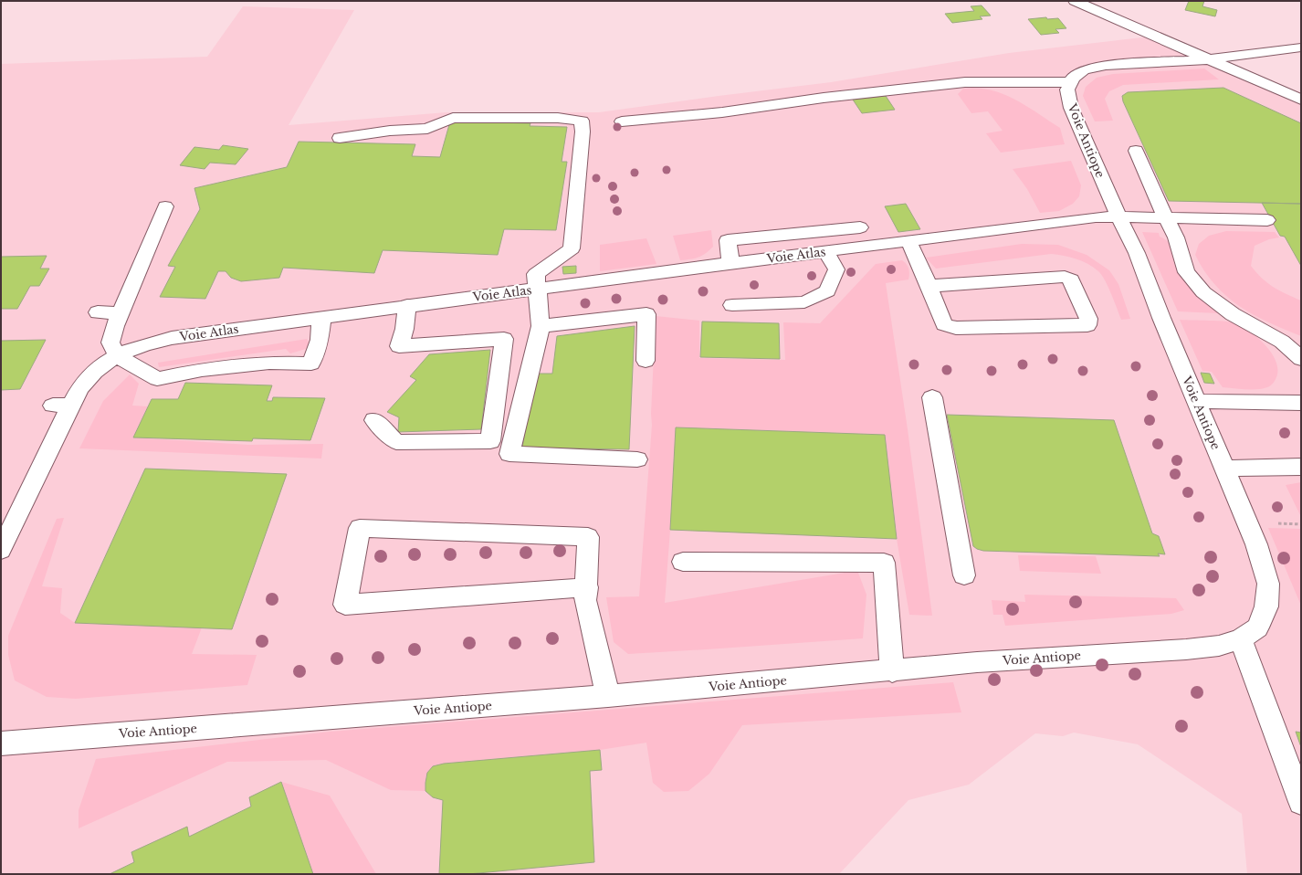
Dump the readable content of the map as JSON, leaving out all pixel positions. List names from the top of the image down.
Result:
{
  "streets": {
    "street": ["Voie Antiope", "Voie Atlas"]
  },
  "crossings": [
    ["Voie Antiope", "Voie Atlas"]
  ]
}
